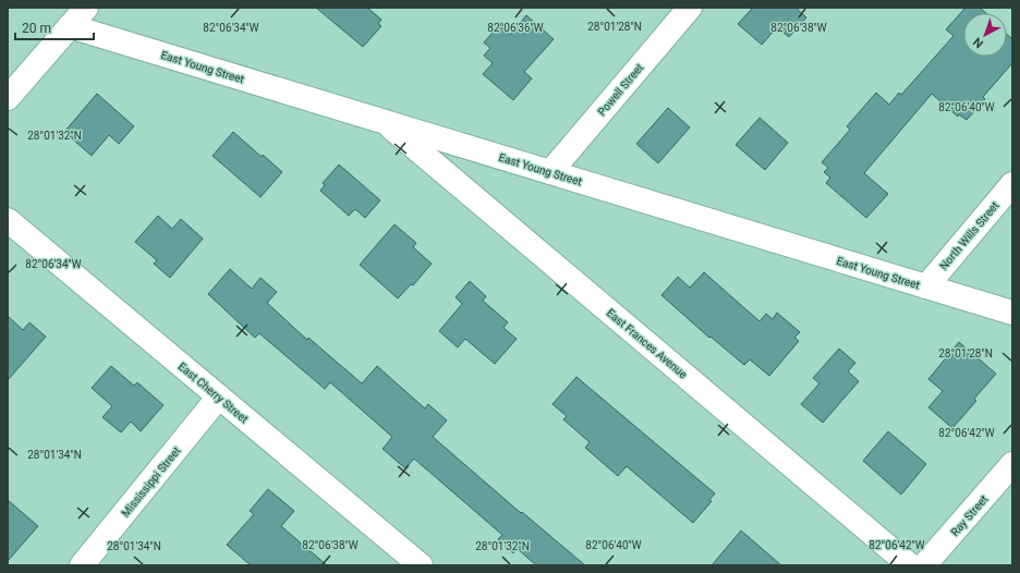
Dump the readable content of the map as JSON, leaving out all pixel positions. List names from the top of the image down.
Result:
{
  "streets": {
    "street": [
      "East Young Street",
      "Powell Street",
      "North Wills Street",
      "East Frances Avenue",
      "East Cherry Street",
      "Mississippi Street",
      "Ray Street"
    ]
  },
  "crossings": [
    ["East Young Street", "Powell Street"],
    ["East Young Street", "North Wills Street"],
    ["East Young Street", "East Frances Avenue"],
    ["East Cherry Street", "Mississippi Street"]
  ],
  "scale_bar": "20 m",
  "north": "bottom left",
  "coordinates": [
    "28°01'28\"N",
    "82°06'34\"W",
    "82°06'36\"W",
    "82°06'38\"W",
    "82°06'40\"W",
    "28°01'32\"N",
    "82°06'42\"W",
    "28°01'34\"N"
  ]
}
